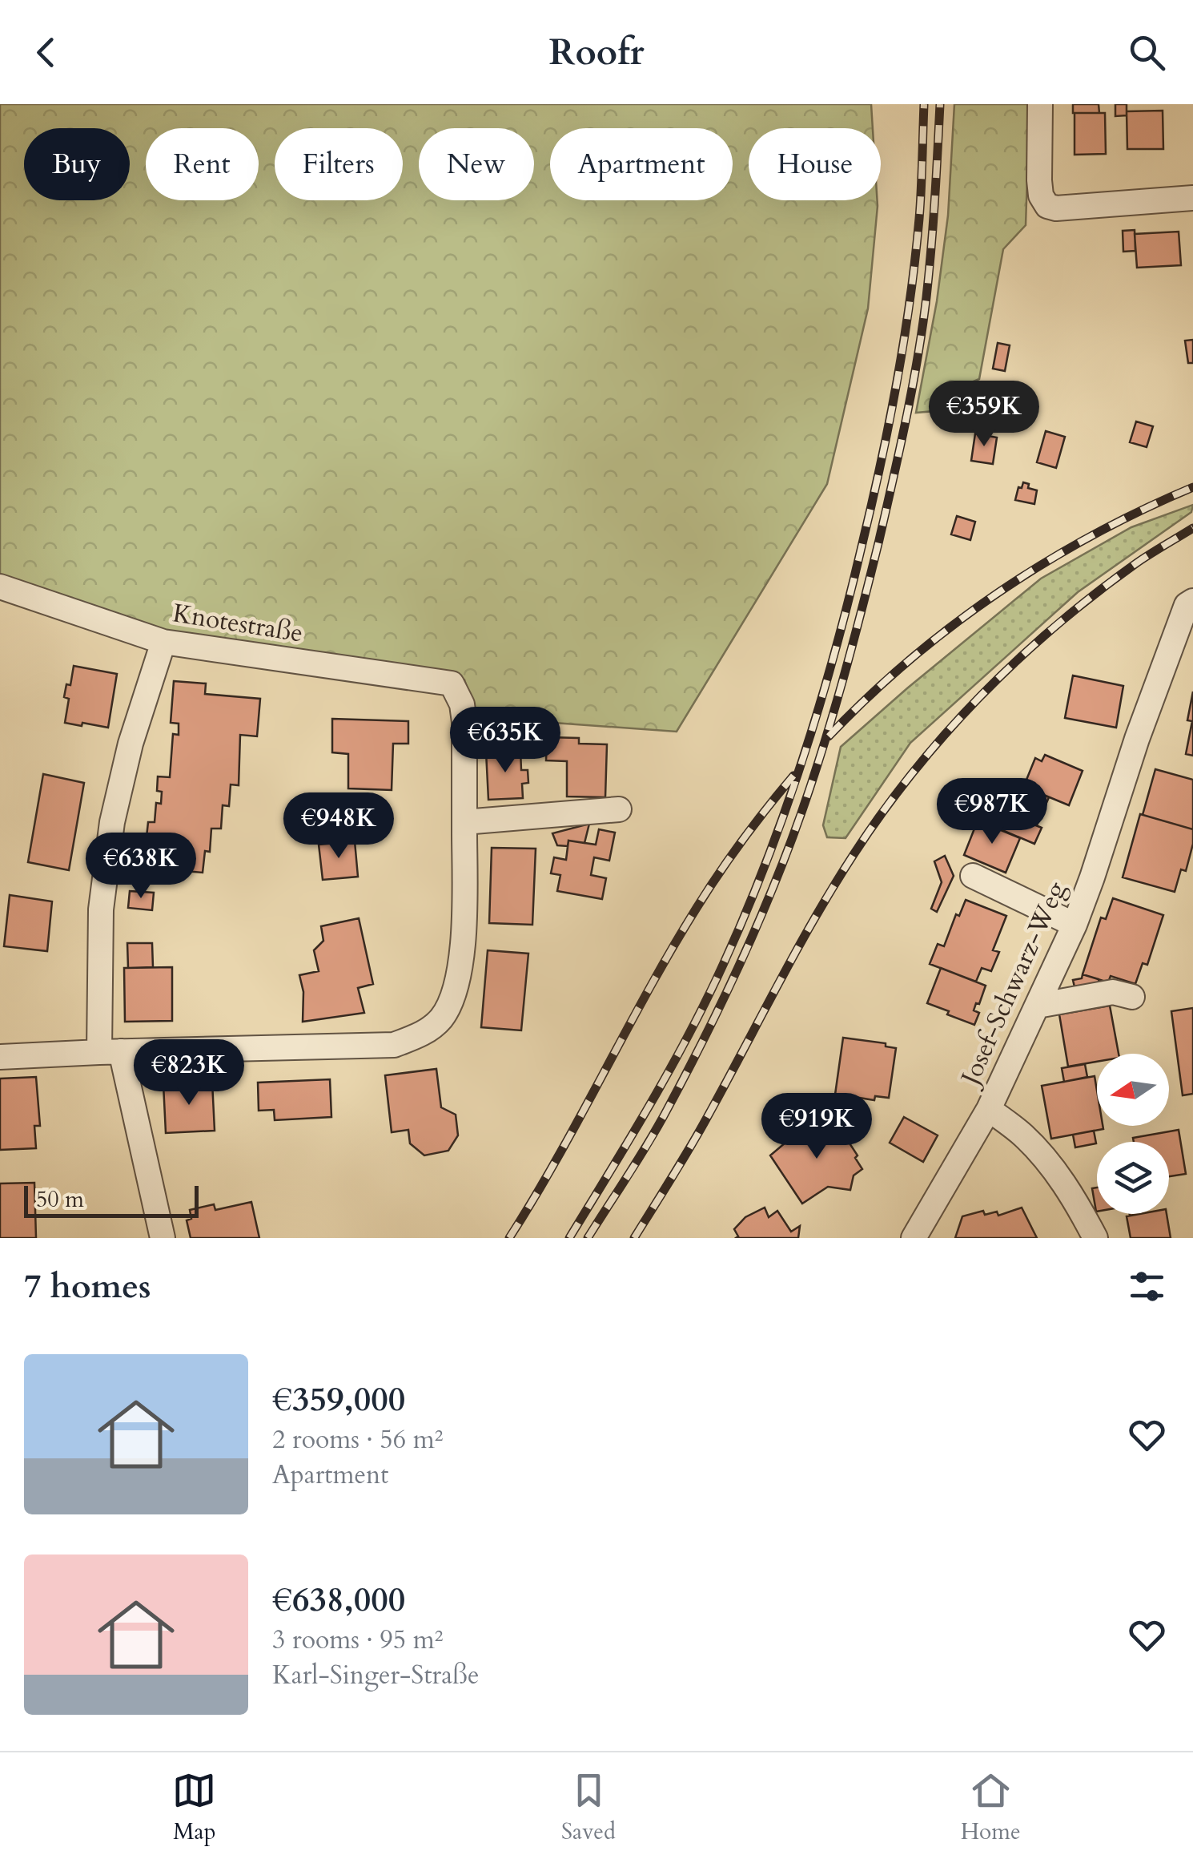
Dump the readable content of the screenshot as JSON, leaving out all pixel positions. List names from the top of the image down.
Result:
{
  "streets": {
    "street": ["Knotestraße", "Josef-Schwarz-Weg"]
  },
  "scale_bar": "50 m",
  "north": "left",
  "page": {
    "header": "Roofr",
    "chip": [
      "Buy",
      "Rent",
      "Filters",
      "New",
      "Apartment",
      "House"
    ],
    "price": [
      "€359K",
      "€635K",
      "€987K",
      "€948K",
      "€638K",
      "€823K",
      "€919K"
    ],
    "scale": "50 m",
    "heading": "7 homes",
    "list": [
      {
        "name": "€359,000",
        "note": "2 rooms · 56 m² · Apartment"
      },
      {
        "name": "€638,000",
        "note": "3 rooms · 95 m² · Karl-Singer-Straße"
      }
    ],
    "tabs": ["Map", "Saved", "Home"]
  }
}
